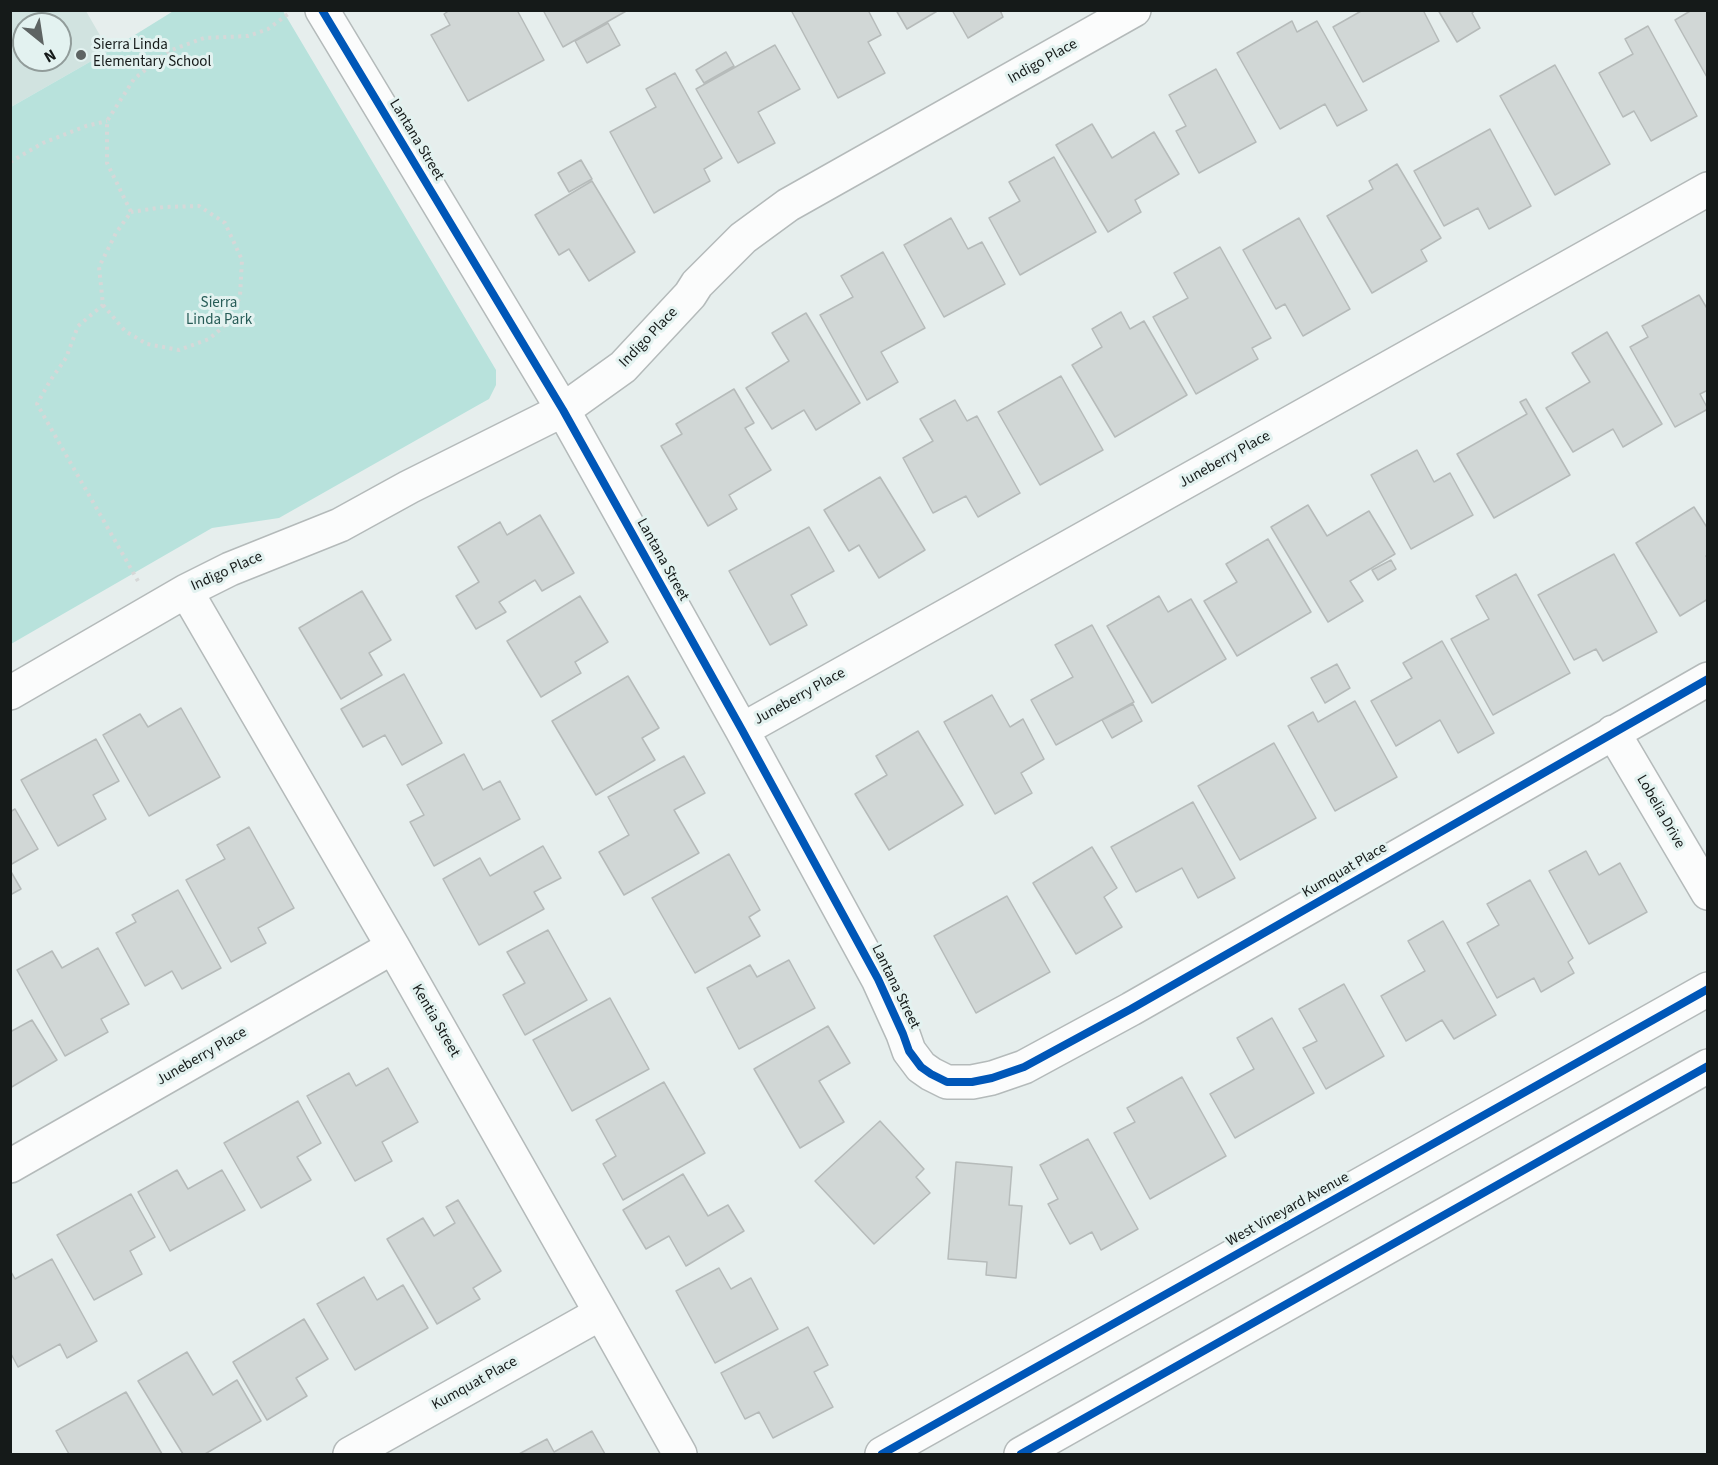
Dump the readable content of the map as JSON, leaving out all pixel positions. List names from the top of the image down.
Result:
{
  "streets": {
    "street": [
      "Indigo Place",
      "Lantana Street",
      "Juneberry Place",
      "Lobelia Drive",
      "Kumquat Place",
      "Kentia Street",
      "West Vineyard Avenue"
    ]
  },
  "crossings": [
    ["Indigo Place", "Lantana Street"],
    ["Indigo Place", "Kentia Street"],
    ["Lantana Street", "Juneberry Place"],
    ["Lantana Street", "Kumquat Place"],
    ["Juneberry Place", "Kentia Street"],
    ["Lobelia Drive", "Kumquat Place"],
    ["Kumquat Place", "Kentia Street"]
  ],
  "parks": ["Sierra Linda Park"],
  "places": ["Sierra Linda Elementary School"],
  "north": "bottom right"
}
